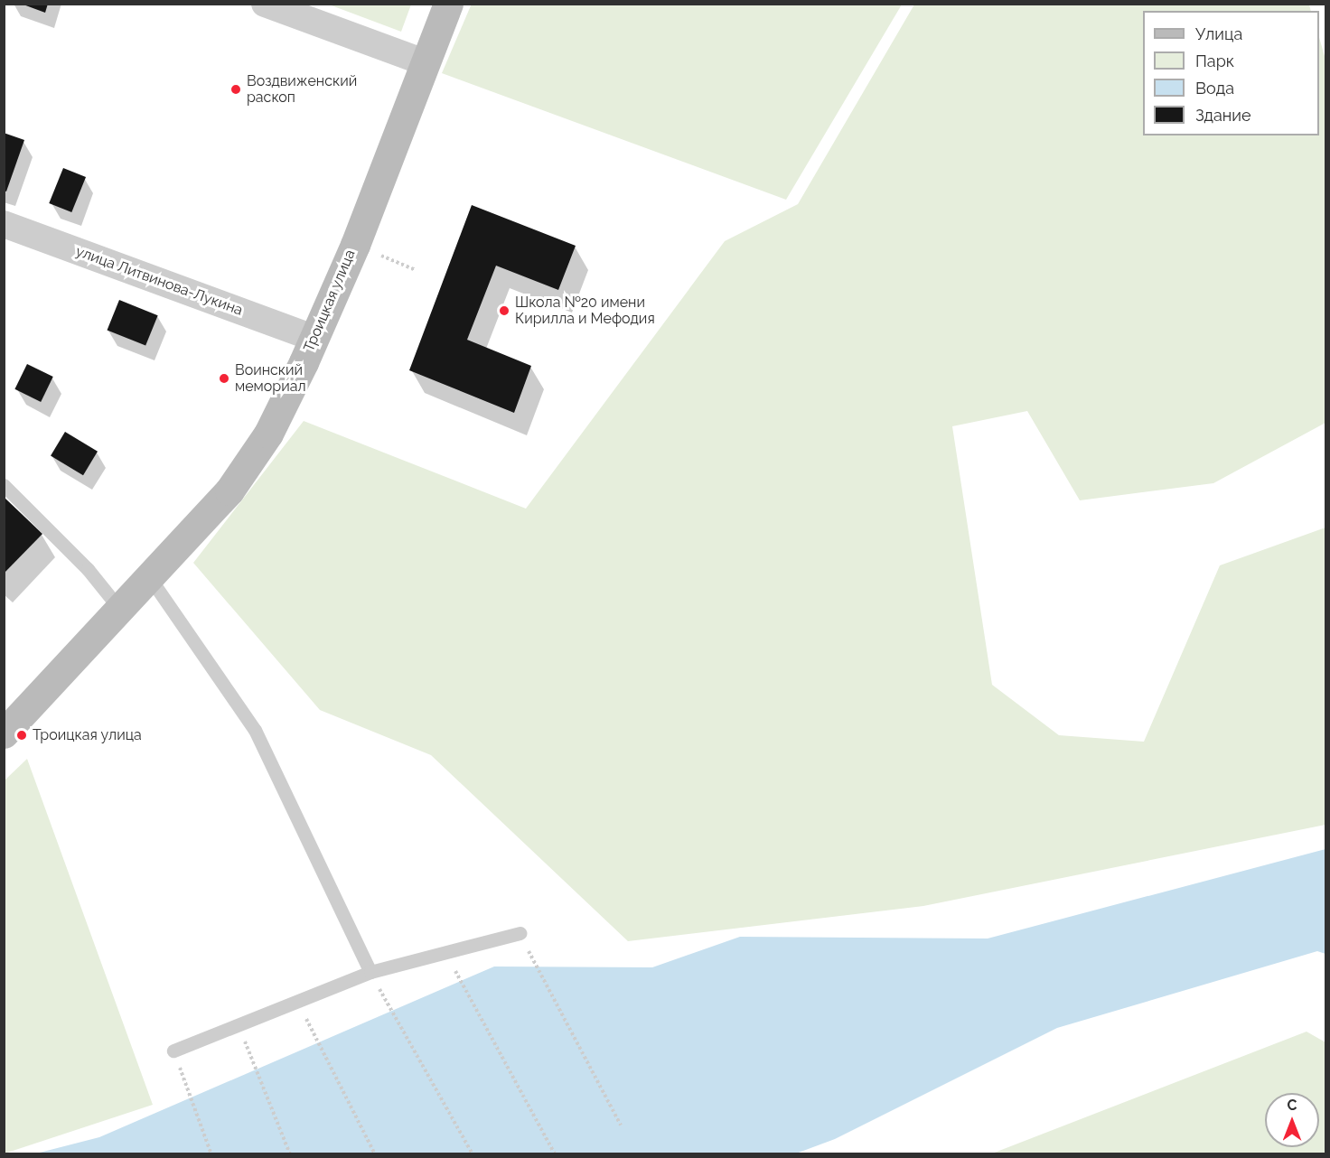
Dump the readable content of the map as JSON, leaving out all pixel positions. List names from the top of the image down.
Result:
{
  "streets": {
    "main road": ["Троицкая улица"],
    "street": ["улица Литвинова-Лукина"]
  },
  "crossings": [
    ["улица Литвинова-Лукина", "Троицкая улица"]
  ],
  "places": [
    "Воздвиженский раскоп",
    "Школа №20 имени Кирилла и Мефодия",
    "Воинский мемориал",
    "Троицкая улица"
  ],
  "legend": [
    "Улица",
    "Парк",
    "Вода",
    "Здание"
  ],
  "north": "top"
}
